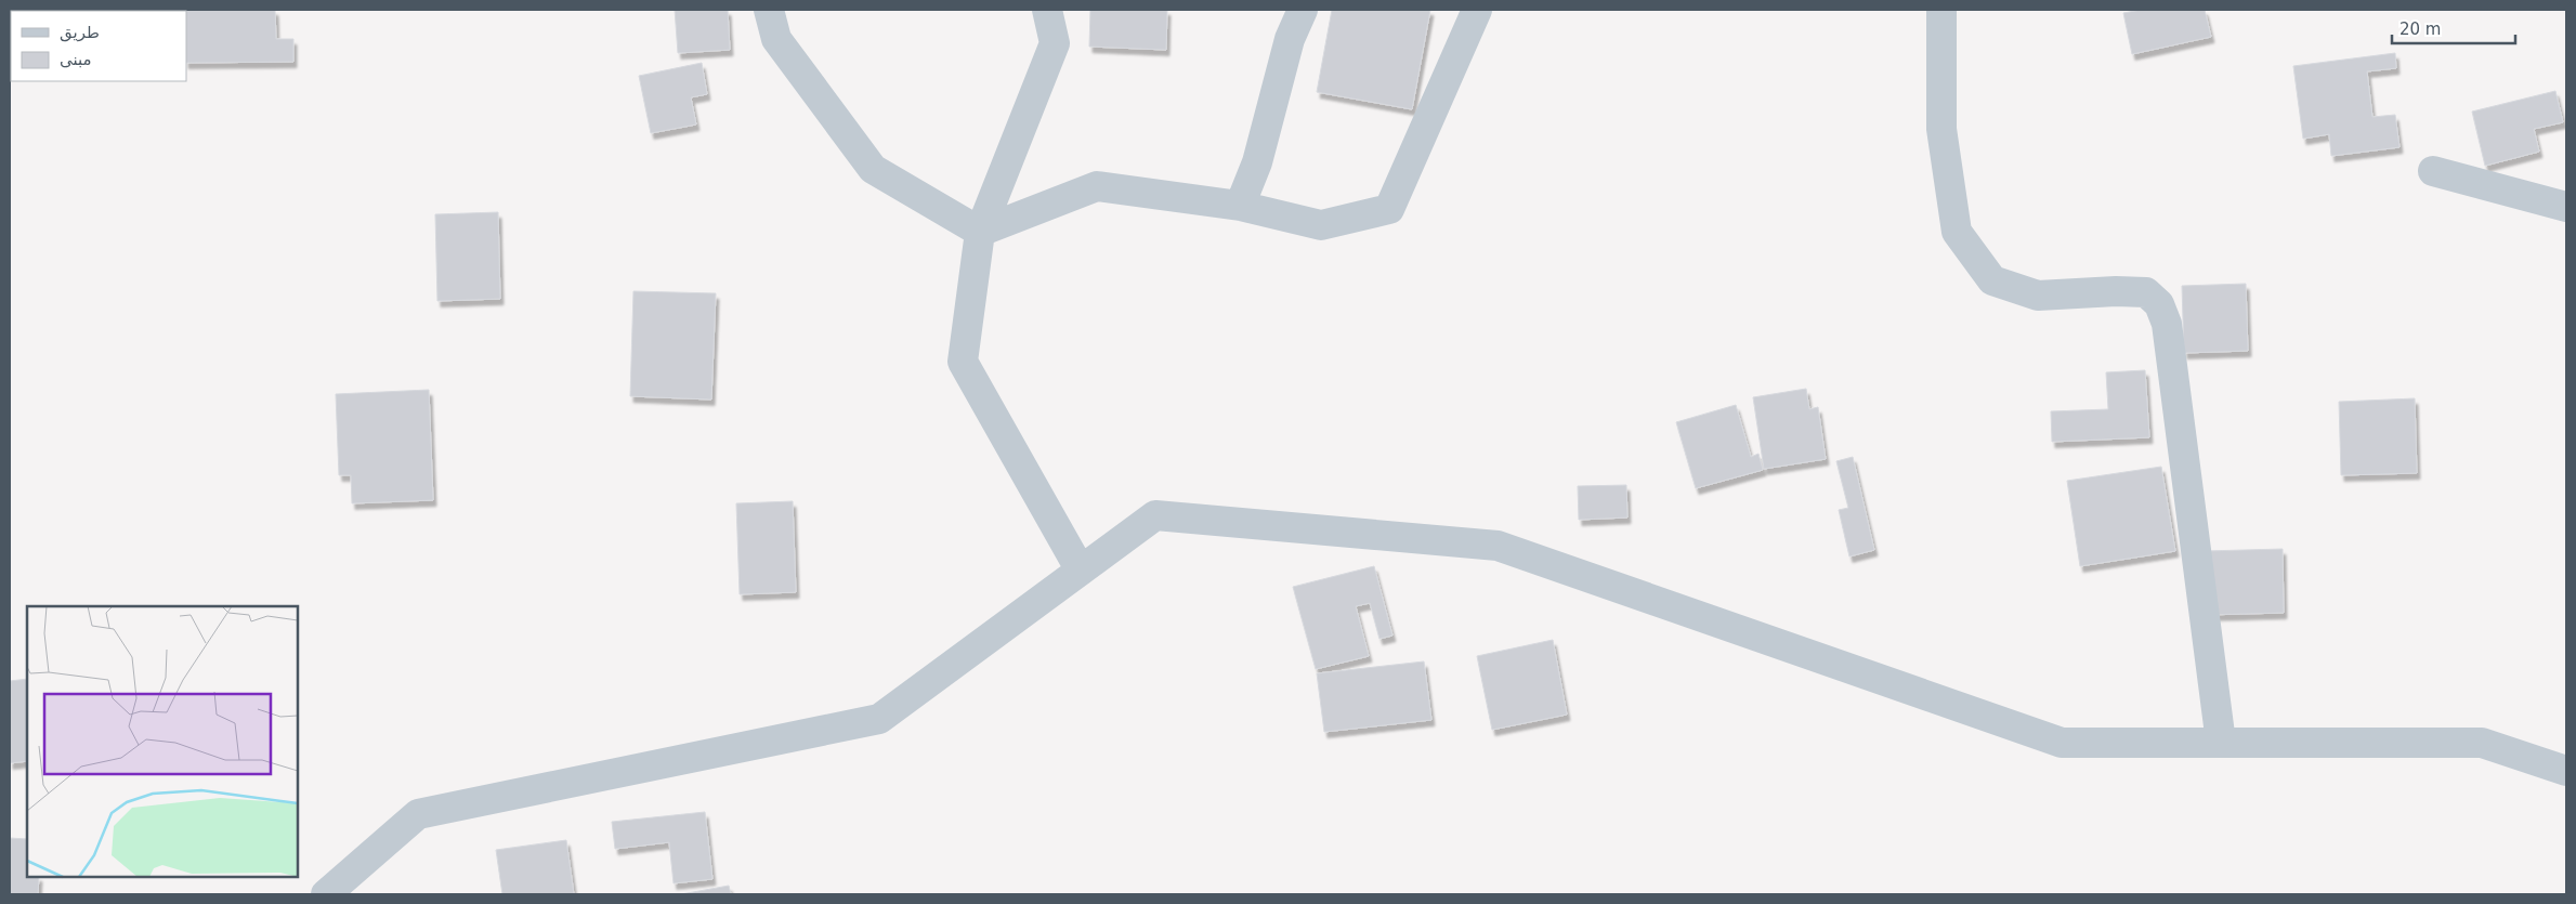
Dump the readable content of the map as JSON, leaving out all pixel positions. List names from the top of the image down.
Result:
{
  "legend": ["طريق", "مبنى"],
  "scale_bar": "20 m"
}
